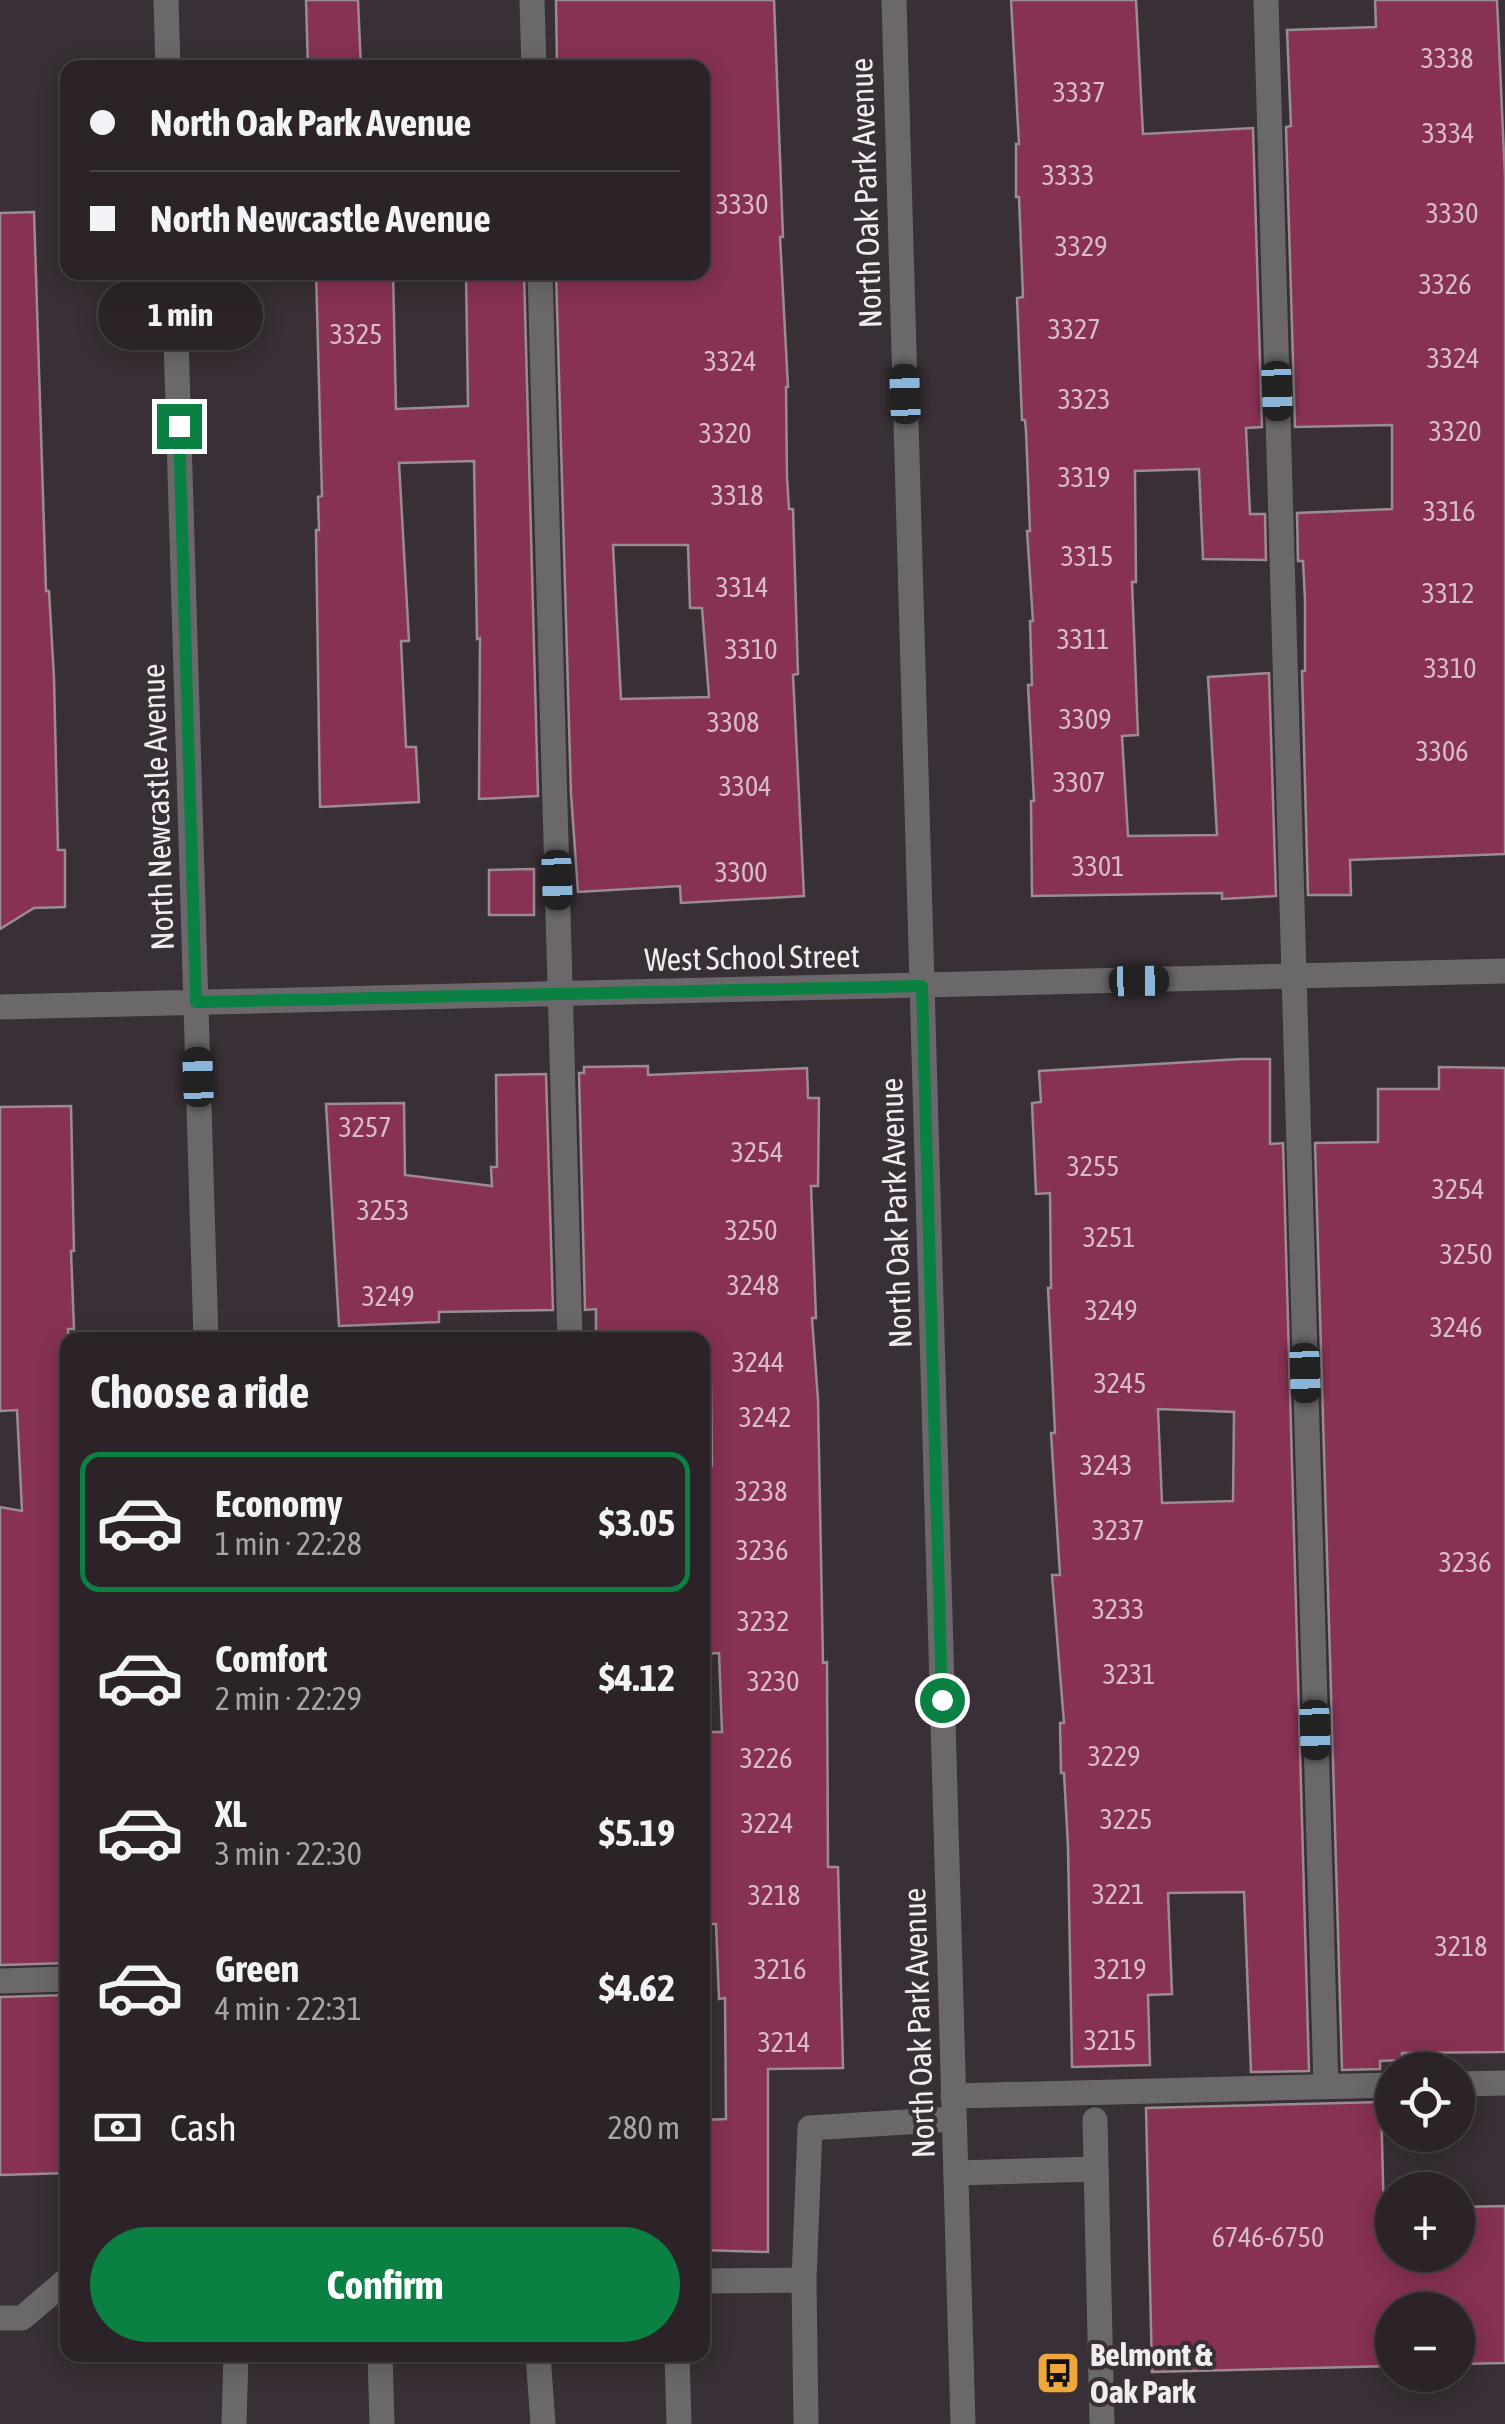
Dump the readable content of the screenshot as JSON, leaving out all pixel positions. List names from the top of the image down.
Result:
{
  "streets": {
    "street": ["North Oak Park Avenue", "North Newcastle Avenue", "West School Street"]
  },
  "crossings": [
    ["North Oak Park Avenue", "West School Street"],
    ["North Newcastle Avenue", "West School Street"]
  ],
  "places": {
    "bus stop": ["Belmont & Oak Park"]
  },
  "house_numbers": [
    "3338",
    "3337",
    "3334",
    "3333",
    "3330",
    "3330",
    "3329",
    "3326",
    "3327",
    "3325",
    "3324",
    "3324",
    "3323",
    "3320",
    "3320",
    "3319",
    "3318",
    "3316",
    "3315",
    "3314",
    "3312",
    "3311",
    "3310",
    "3310",
    "3309",
    "3308",
    "3306",
    "3307",
    "3304",
    "3301",
    "3300",
    "3257",
    "3254",
    "3255",
    "3254",
    "3253",
    "3250",
    "3251",
    "3250",
    "3248",
    "3249",
    "3249",
    "3246",
    "3244",
    "3245",
    "3242",
    "3243",
    "3238",
    "3237",
    "3236",
    "3236",
    "3233",
    "3232",
    "3231",
    "3230",
    "3229",
    "3226",
    "3225",
    "3224",
    "3221",
    "3218",
    "3218",
    "3216",
    "3219",
    "3215",
    "3214",
    "6746-6750"
  ],
  "page": {
    "banner": ["North Oak Park Avenue", "North Newcastle Avenue"],
    "bubble": "1 min",
    "heading": "Choose a ride",
    "list": [
      {
        "name": "Economy",
        "note": "1 min · 22:28",
        "value": "$3.05"
      },
      {
        "name": "Comfort",
        "note": "2 min · 22:29",
        "value": "$4.12"
      },
      {
        "name": "XL",
        "note": "3 min · 22:30",
        "value": "$5.19"
      },
      {
        "name": "Green",
        "note": "4 min · 22:31",
        "value": "$4.62"
      }
    ],
    "map_buttons": ["+", "−"],
    "pay": ["Cash", "280 m"],
    "buttons": "Confirm"
  }
}
